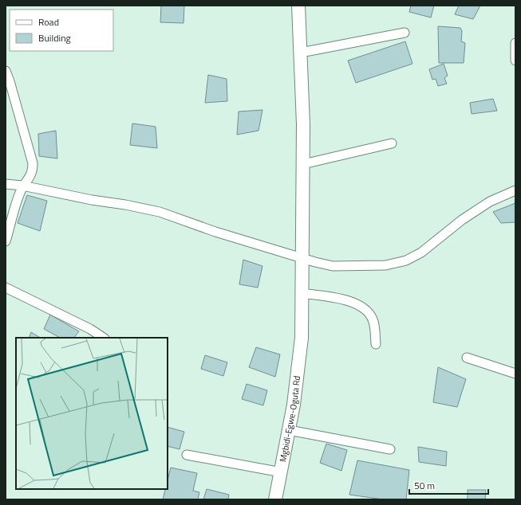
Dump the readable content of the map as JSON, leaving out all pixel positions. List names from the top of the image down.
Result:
{
  "streets": {
    "street": ["Mgbidi-Egwe-Oguta Rd"]
  },
  "legend": ["Road", "Building"],
  "scale_bar": "50 m"
}
